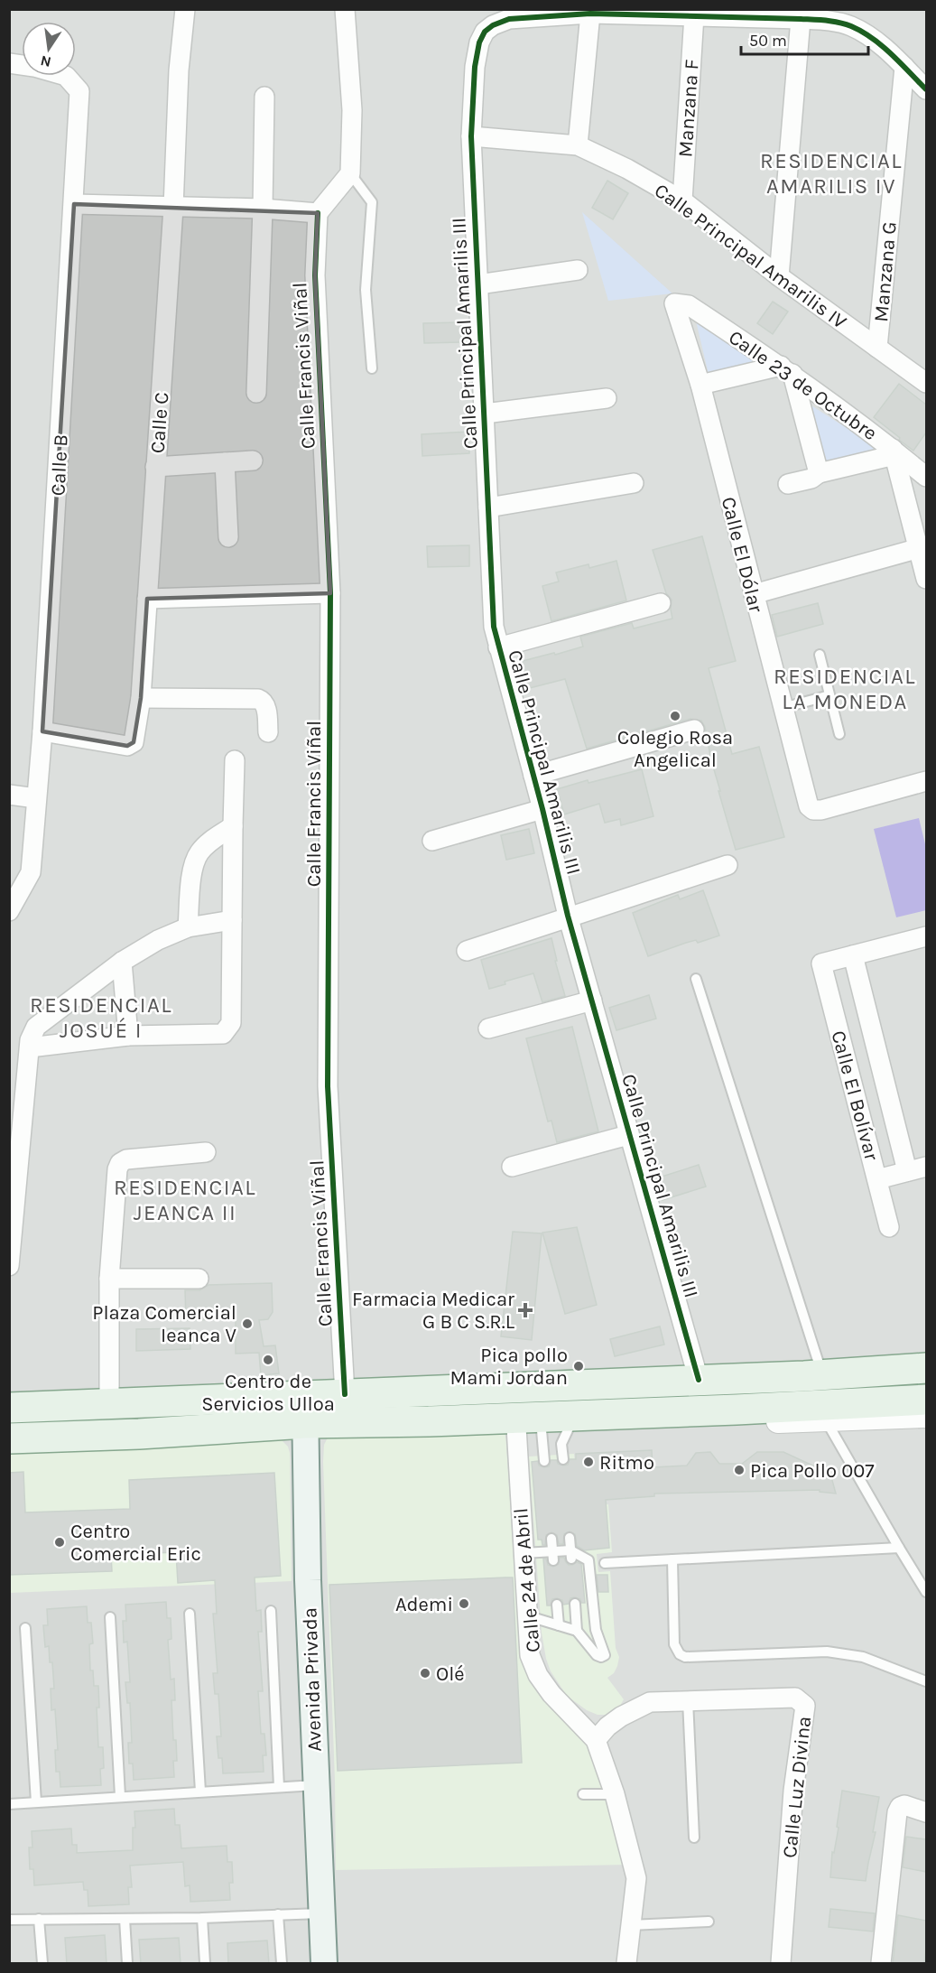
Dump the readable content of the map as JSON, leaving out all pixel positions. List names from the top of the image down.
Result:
{
  "streets": {
    "main road": ["Avenida Privada"],
    "street": [
      "Manzana F",
      "Calle Principal Amarilis IV",
      "Manzana G",
      "Calle Principal Amarilis III",
      "Calle Francis Viñal",
      "Calle 23 de Octubre",
      "Calle C",
      "Calle B",
      "Calle El Dólar",
      "Calle El Bolívar",
      "Calle 24 de Abril",
      "Calle Luz Divina"
    ]
  },
  "crossings": [
    ["Manzana F", "Calle Principal Amarilis IV"],
    ["Manzana F", "Calle Principal Amarilis III"],
    ["Calle Principal Amarilis IV", "Manzana G"],
    ["Calle Principal Amarilis IV", "Calle Principal Amarilis III"],
    ["Manzana G", "Calle Principal Amarilis III"],
    ["Calle 23 de Octubre", "Calle El Dólar"],
    ["Calle C", "Calle B"],
    ["Calle 24 de Abril", "Calle Luz Divina"]
  ],
  "districts": [
    "RESIDENCIAL AMARILIS IV",
    "RESIDENCIAL LA MONEDA",
    "RESIDENCIAL JOSUÉ I",
    "RESIDENCIAL JEANCA II"
  ],
  "places": {
    "other": [
      "Colegio Rosa Angelical",
      "Plaza Comercial Ieanca V",
      "Centro de Servicios Ulloa",
      "Pica pollo Mami Jordan",
      "Ritmo",
      "Pica Pollo 007",
      "Centro Comercial Eric",
      "Ademi",
      "Olé"
    ],
    "health": ["Farmacia Medicar G B C S.R.L"]
  },
  "scale_bar": "50 m",
  "north": "bottom"
}
